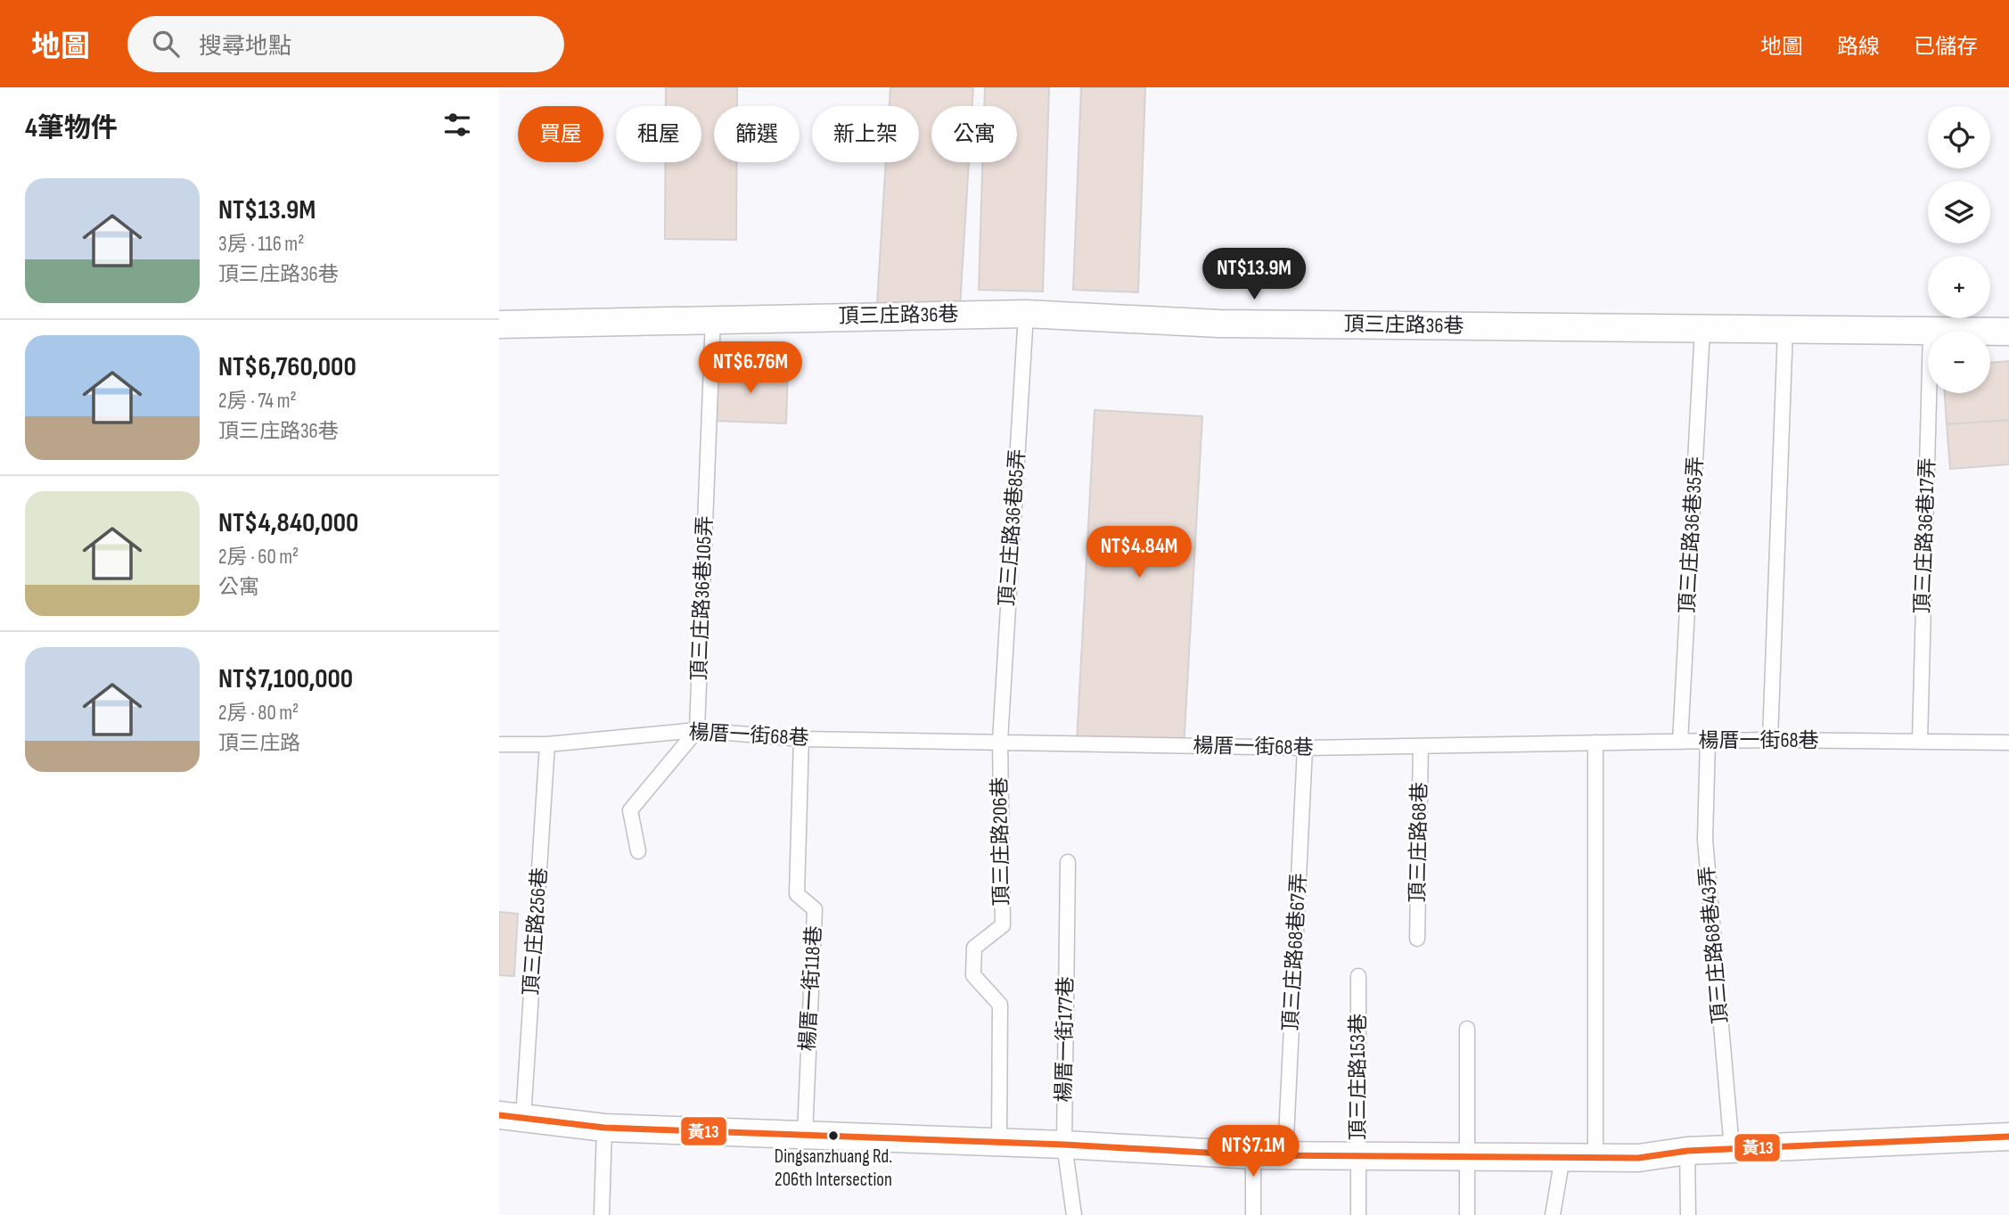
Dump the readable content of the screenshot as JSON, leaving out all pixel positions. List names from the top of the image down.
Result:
{
  "streets": {
    "street": ["頂三庄路36巷"],
    "lane": [
      "頂三庄路36巷85弄",
      "頂三庄路36巷35弄",
      "頂三庄路36巷17弄",
      "頂三庄路36巷105弄",
      "楊厝一街68巷",
      "頂三庄路206巷",
      "頂三庄路68巷",
      "頂三庄路256巷",
      "頂三庄路68巷43弄",
      "頂三庄路68巷67弄",
      "楊厝一街118巷",
      "楊厝一街177巷",
      "頂三庄路153巷"
    ]
  },
  "crossings": [
    ["頂三庄路36巷", "頂三庄路36巷85弄"],
    ["頂三庄路36巷", "頂三庄路36巷35弄"],
    ["頂三庄路36巷", "頂三庄路36巷105弄"],
    ["頂三庄路36巷85弄", "楊厝一街68巷"],
    ["頂三庄路36巷85弄", "頂三庄路206巷"],
    ["頂三庄路36巷35弄", "楊厝一街68巷"],
    ["頂三庄路36巷17弄", "楊厝一街68巷"],
    ["頂三庄路36巷105弄", "楊厝一街68巷"],
    ["楊厝一街68巷", "頂三庄路206巷"],
    ["楊厝一街68巷", "頂三庄路68巷"],
    ["楊厝一街68巷", "頂三庄路256巷"],
    ["楊厝一街68巷", "頂三庄路68巷43弄"],
    ["楊厝一街68巷", "頂三庄路68巷67弄"],
    ["楊厝一街68巷", "楊厝一街118巷"]
  ],
  "places": ["Dingsanzhuang Rd. 206th Intersection"],
  "lines": ["transit line 黃13"],
  "page": {
    "header": "地圖",
    "search": "搜尋地點",
    "nav": ["地圖", "路線", "已儲存"],
    "heading": "4筆物件",
    "map_buttons": ["+", "−"],
    "chip": [
      "買屋",
      "租屋",
      "篩選",
      "新上架",
      "公寓"
    ],
    "list": [
      {
        "name": "NT$13.9M",
        "note": "3房 · 116 m² · 頂三庄路36巷"
      },
      {
        "name": "NT$6,760,000",
        "note": "2房 · 74 m² · 頂三庄路36巷"
      },
      {
        "name": "NT$4,840,000",
        "note": "2房 · 60 m² · 公寓"
      },
      {
        "name": "NT$7,100,000",
        "note": "2房 · 80 m² · 頂三庄路"
      }
    ],
    "price": [
      "NT$13.9M",
      "NT$6.76M",
      "NT$4.84M",
      "NT$7.1M"
    ]
  }
}
